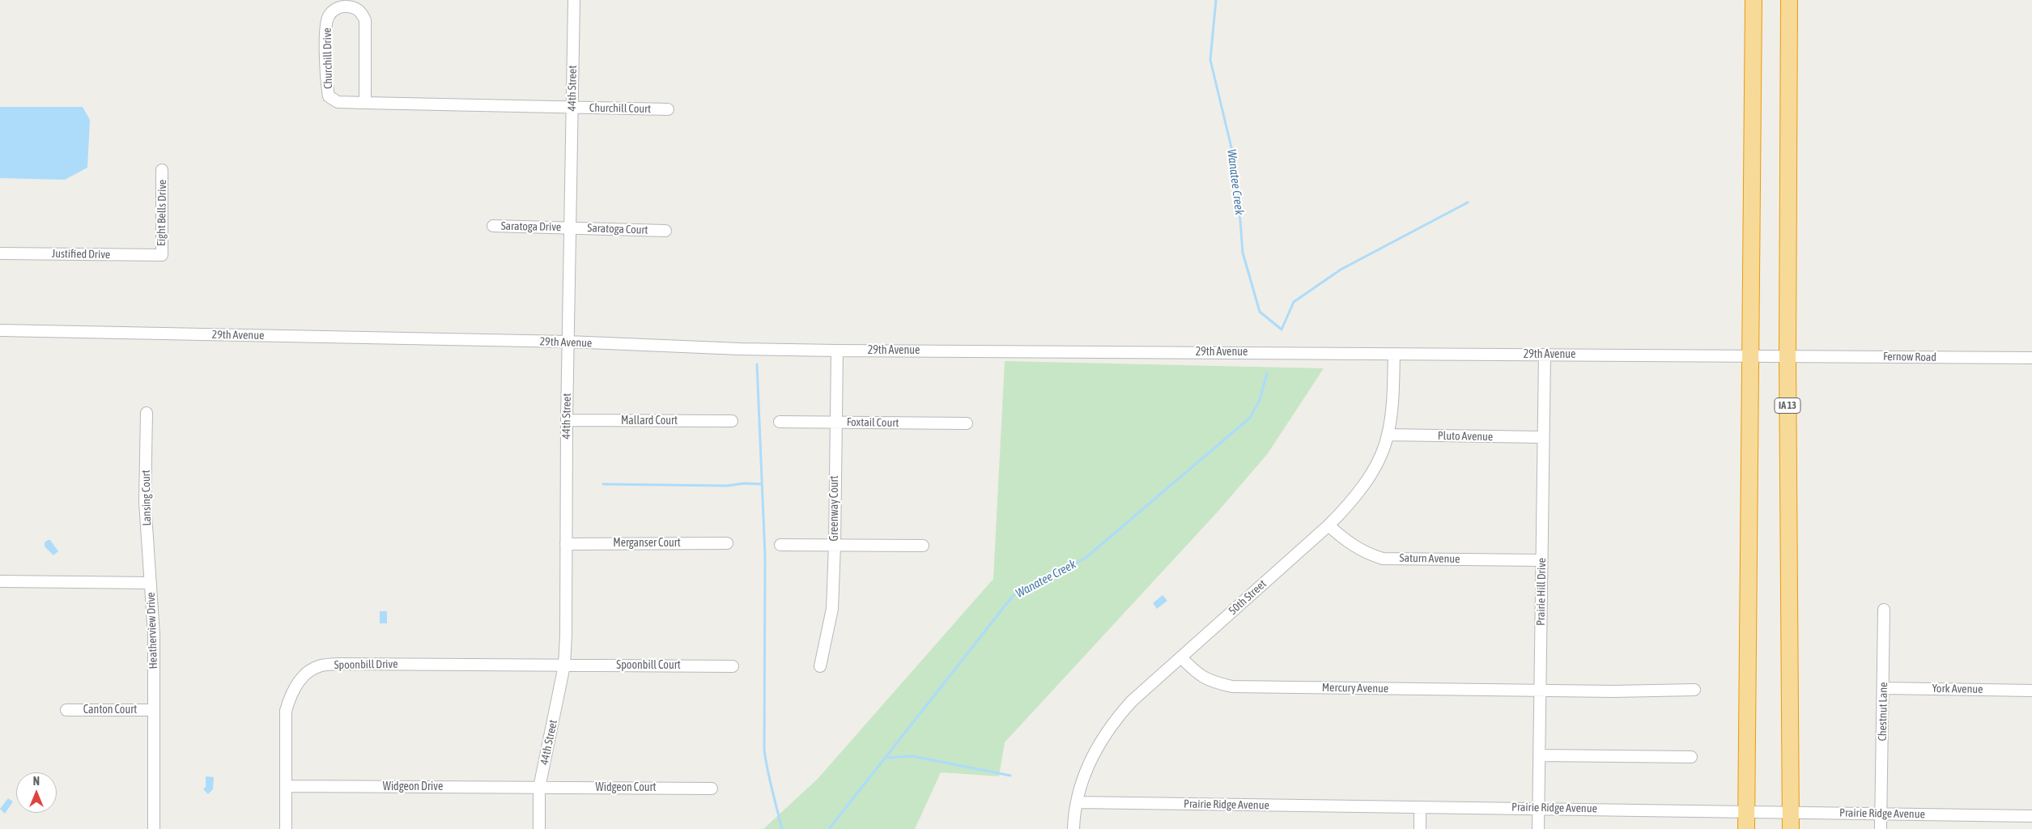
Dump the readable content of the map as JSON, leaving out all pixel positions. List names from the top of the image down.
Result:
{
  "streets": {
    "highway": ["IA 13"],
    "street": [
      "Churchill Drive",
      "44th Street",
      "Churchill Court",
      "Eight Bells Drive",
      "Saratoga Drive",
      "Saratoga Court",
      "Justified Drive",
      "29th Avenue",
      "Fernow Road",
      "Mallard Court",
      "Foxtail Court",
      "Pluto Avenue",
      "Lansing Court",
      "Greenway Court",
      "Merganser Court",
      "Saturn Avenue",
      "Prairie Hill Drive",
      "50th Street",
      "Heatherview Drive",
      "Spoonbill Drive",
      "Spoonbill Court",
      "Mercury Avenue",
      "York Avenue",
      "Canton Court",
      "Chestnut Lane",
      "Widgeon Drive",
      "Widgeon Court",
      "Prairie Ridge Avenue"
    ]
  },
  "crossings": [
    ["Churchill Drive", "44th Street"],
    ["Churchill Drive", "Churchill Court"],
    ["44th Street", "Churchill Court"],
    ["44th Street", "Saratoga Drive"],
    ["44th Street", "Saratoga Court"],
    ["44th Street", "29th Avenue"],
    ["44th Street", "Mallard Court"],
    ["44th Street", "Merganser Court"],
    ["44th Street", "Spoonbill Drive"],
    ["44th Street", "Spoonbill Court"],
    ["44th Street", "Widgeon Drive"],
    ["44th Street", "Widgeon Court"],
    ["Eight Bells Drive", "Justified Drive"],
    ["Saratoga Drive", "Saratoga Court"],
    ["29th Avenue", "Fernow Road"],
    ["29th Avenue", "IA 13"],
    ["29th Avenue", "Greenway Court"],
    ["29th Avenue", "Prairie Hill Drive"],
    ["29th Avenue", "50th Street"],
    ["Fernow Road", "IA 13"],
    ["IA 13", "Prairie Ridge Avenue"],
    ["Foxtail Court", "Greenway Court"],
    ["Pluto Avenue", "Prairie Hill Drive"],
    ["Pluto Avenue", "50th Street"],
    ["Lansing Court", "Heatherview Drive"],
    ["Saturn Avenue", "Prairie Hill Drive"],
    ["Saturn Avenue", "50th Street"],
    ["Prairie Hill Drive", "Mercury Avenue"],
    ["Prairie Hill Drive", "Prairie Ridge Avenue"],
    ["50th Street", "Mercury Avenue"],
    ["50th Street", "Prairie Ridge Avenue"],
    ["Heatherview Drive", "Canton Court"],
    ["Spoonbill Drive", "Spoonbill Court"],
    ["Spoonbill Drive", "Widgeon Drive"],
    ["York Avenue", "Chestnut Lane"],
    ["Chestnut Lane", "Prairie Ridge Avenue"],
    ["Widgeon Drive", "Widgeon Court"]
  ],
  "water": ["Wanatee Creek"],
  "north": "top"
}
